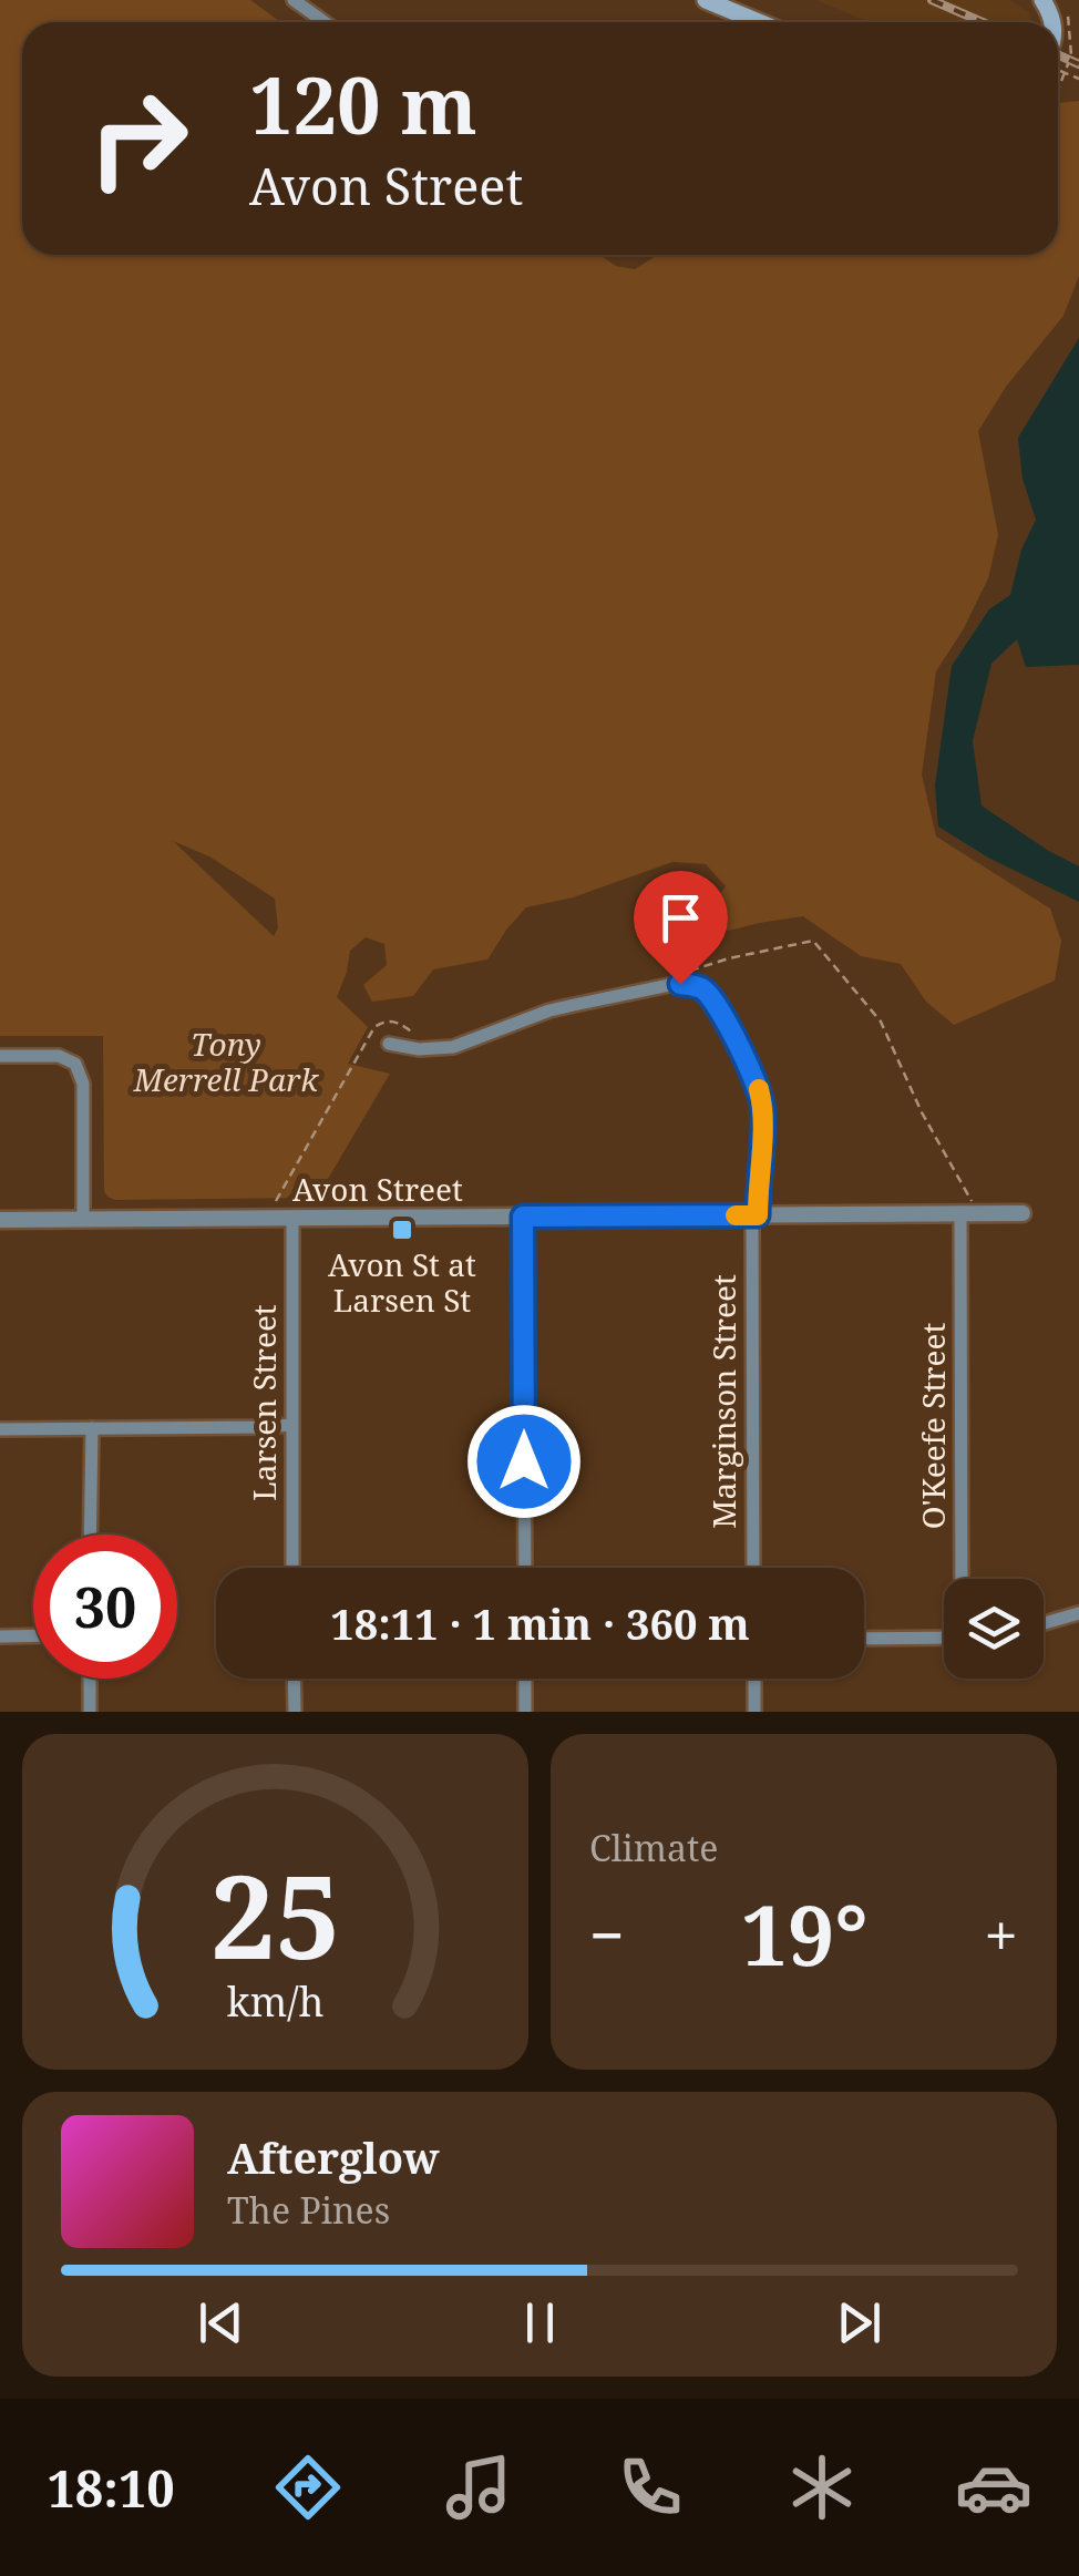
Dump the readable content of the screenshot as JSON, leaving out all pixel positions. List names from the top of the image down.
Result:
{
  "streets": {
    "street": [
      "Avon Street",
      "Marginson Street",
      "Larsen Street",
      "O'Keefe Street"
    ]
  },
  "crossings": [
    ["Avon Street", "Marginson Street"],
    ["Avon Street", "Larsen Street"],
    ["Avon Street", "O'Keefe Street"]
  ],
  "parks": ["Tony Merrell Park"],
  "places": {
    "transit": ["Avon St at Larsen St"]
  },
  "page": {
    "turn": ["120 m", "Avon Street"],
    "limit": "30",
    "trip": "18:11 · 1 min · 360 m",
    "tile": "Climate",
    "heat": ["−", "19°", "+"],
    "song": ["Afterglow", "The Pines"],
    "tabs": "18:10",
    "gauge": ["25", "km/h"]
  }
}
